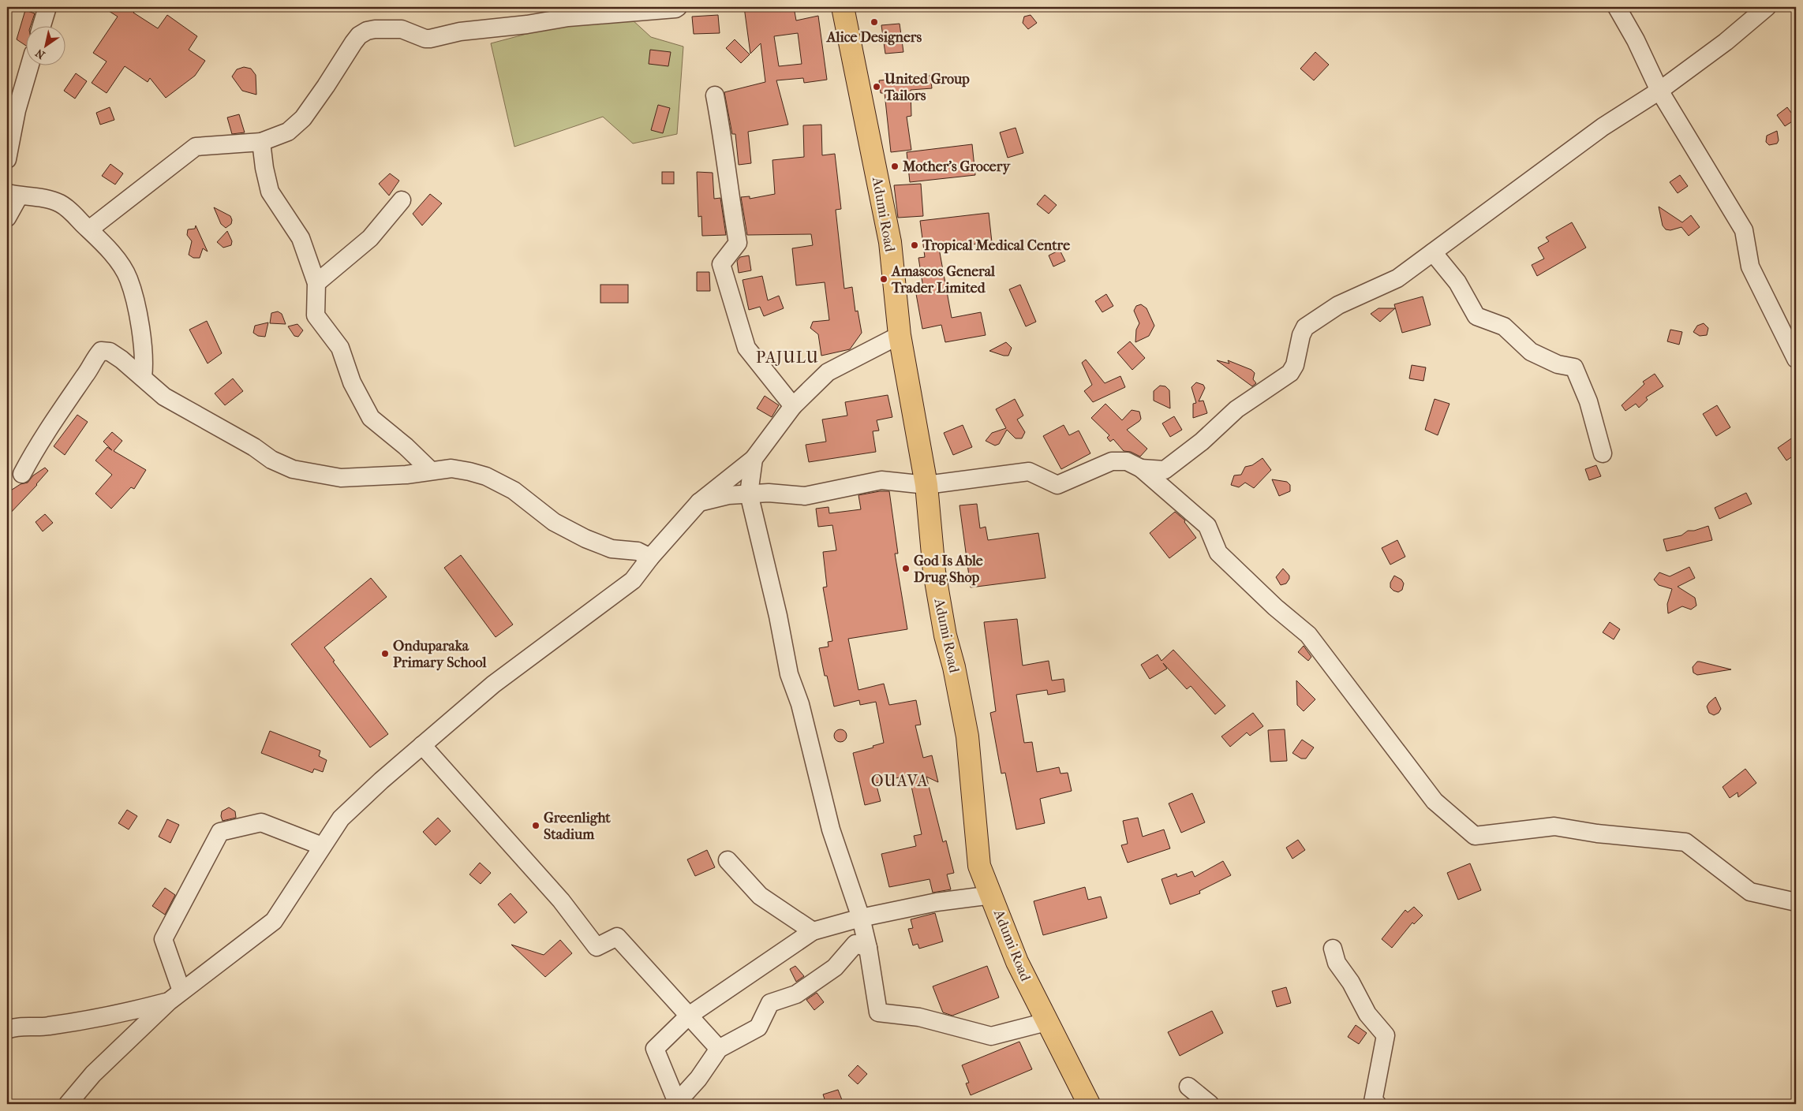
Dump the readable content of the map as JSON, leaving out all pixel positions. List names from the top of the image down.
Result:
{
  "streets": {
    "main road": ["Adumi Road"]
  },
  "districts": ["PAJULU", "OUAVA"],
  "places": [
    "Alice Designers",
    "United Group Tailors",
    "Mother's Grocery",
    "Tropical Medical Centre",
    "Amascos General Trader Limited",
    "God Is Able Drug Shop",
    "Onduparaka Primary School",
    "Greenlight Stadium"
  ],
  "north": "bottom left"
}
